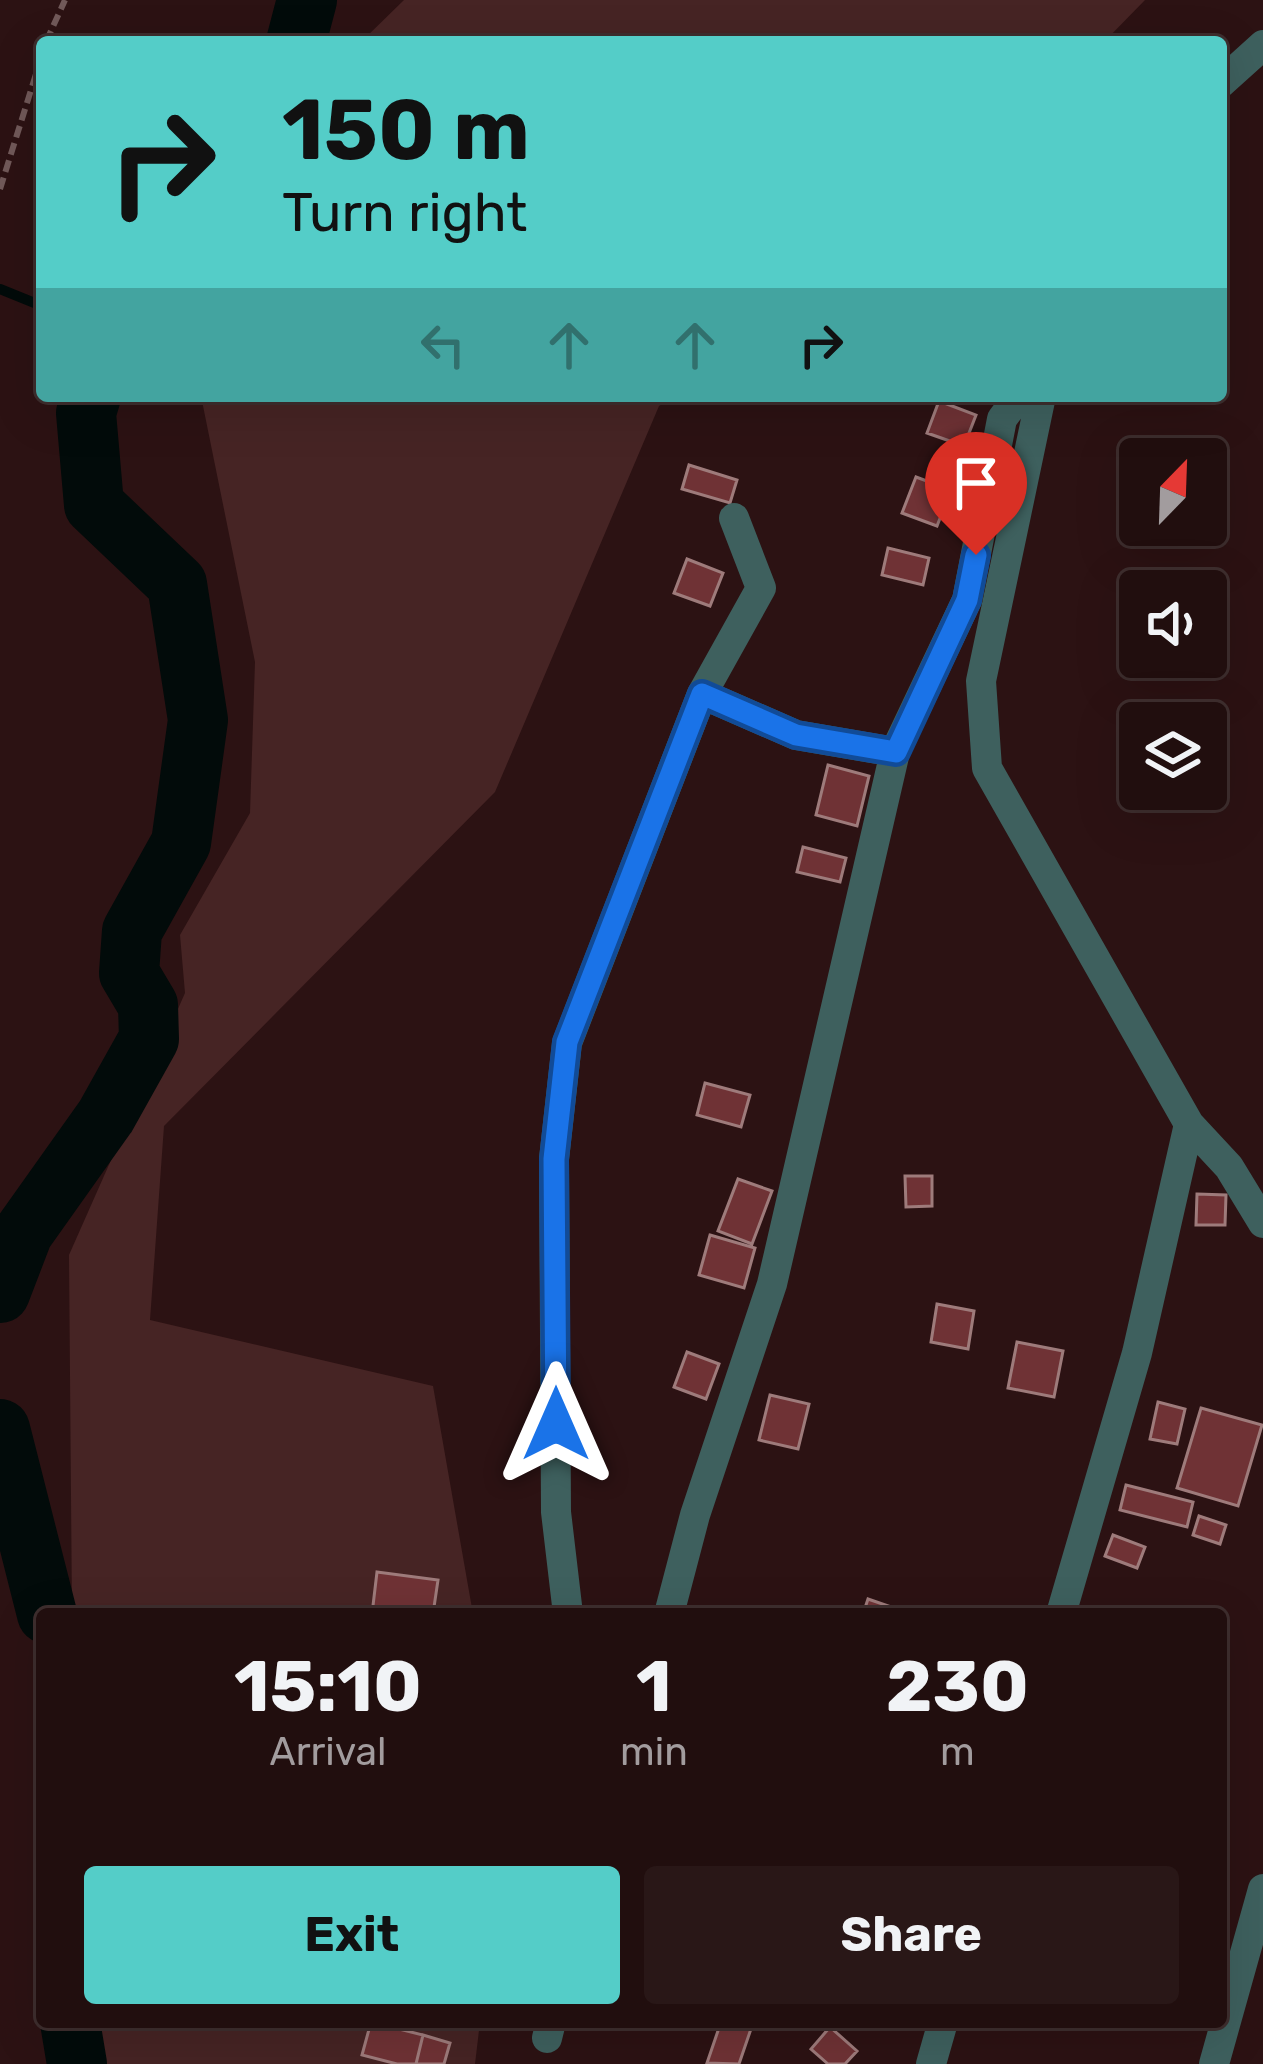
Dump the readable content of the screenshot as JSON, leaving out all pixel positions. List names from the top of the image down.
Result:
{
  "north": "top right",
  "page": {
    "turn": ["150 m", "Turn right"],
    "eta": [
      "15:10",
      "Arrival",
      "1",
      "min",
      "230",
      "m"
    ],
    "buttons": ["Exit", "Share"]
  }
}
